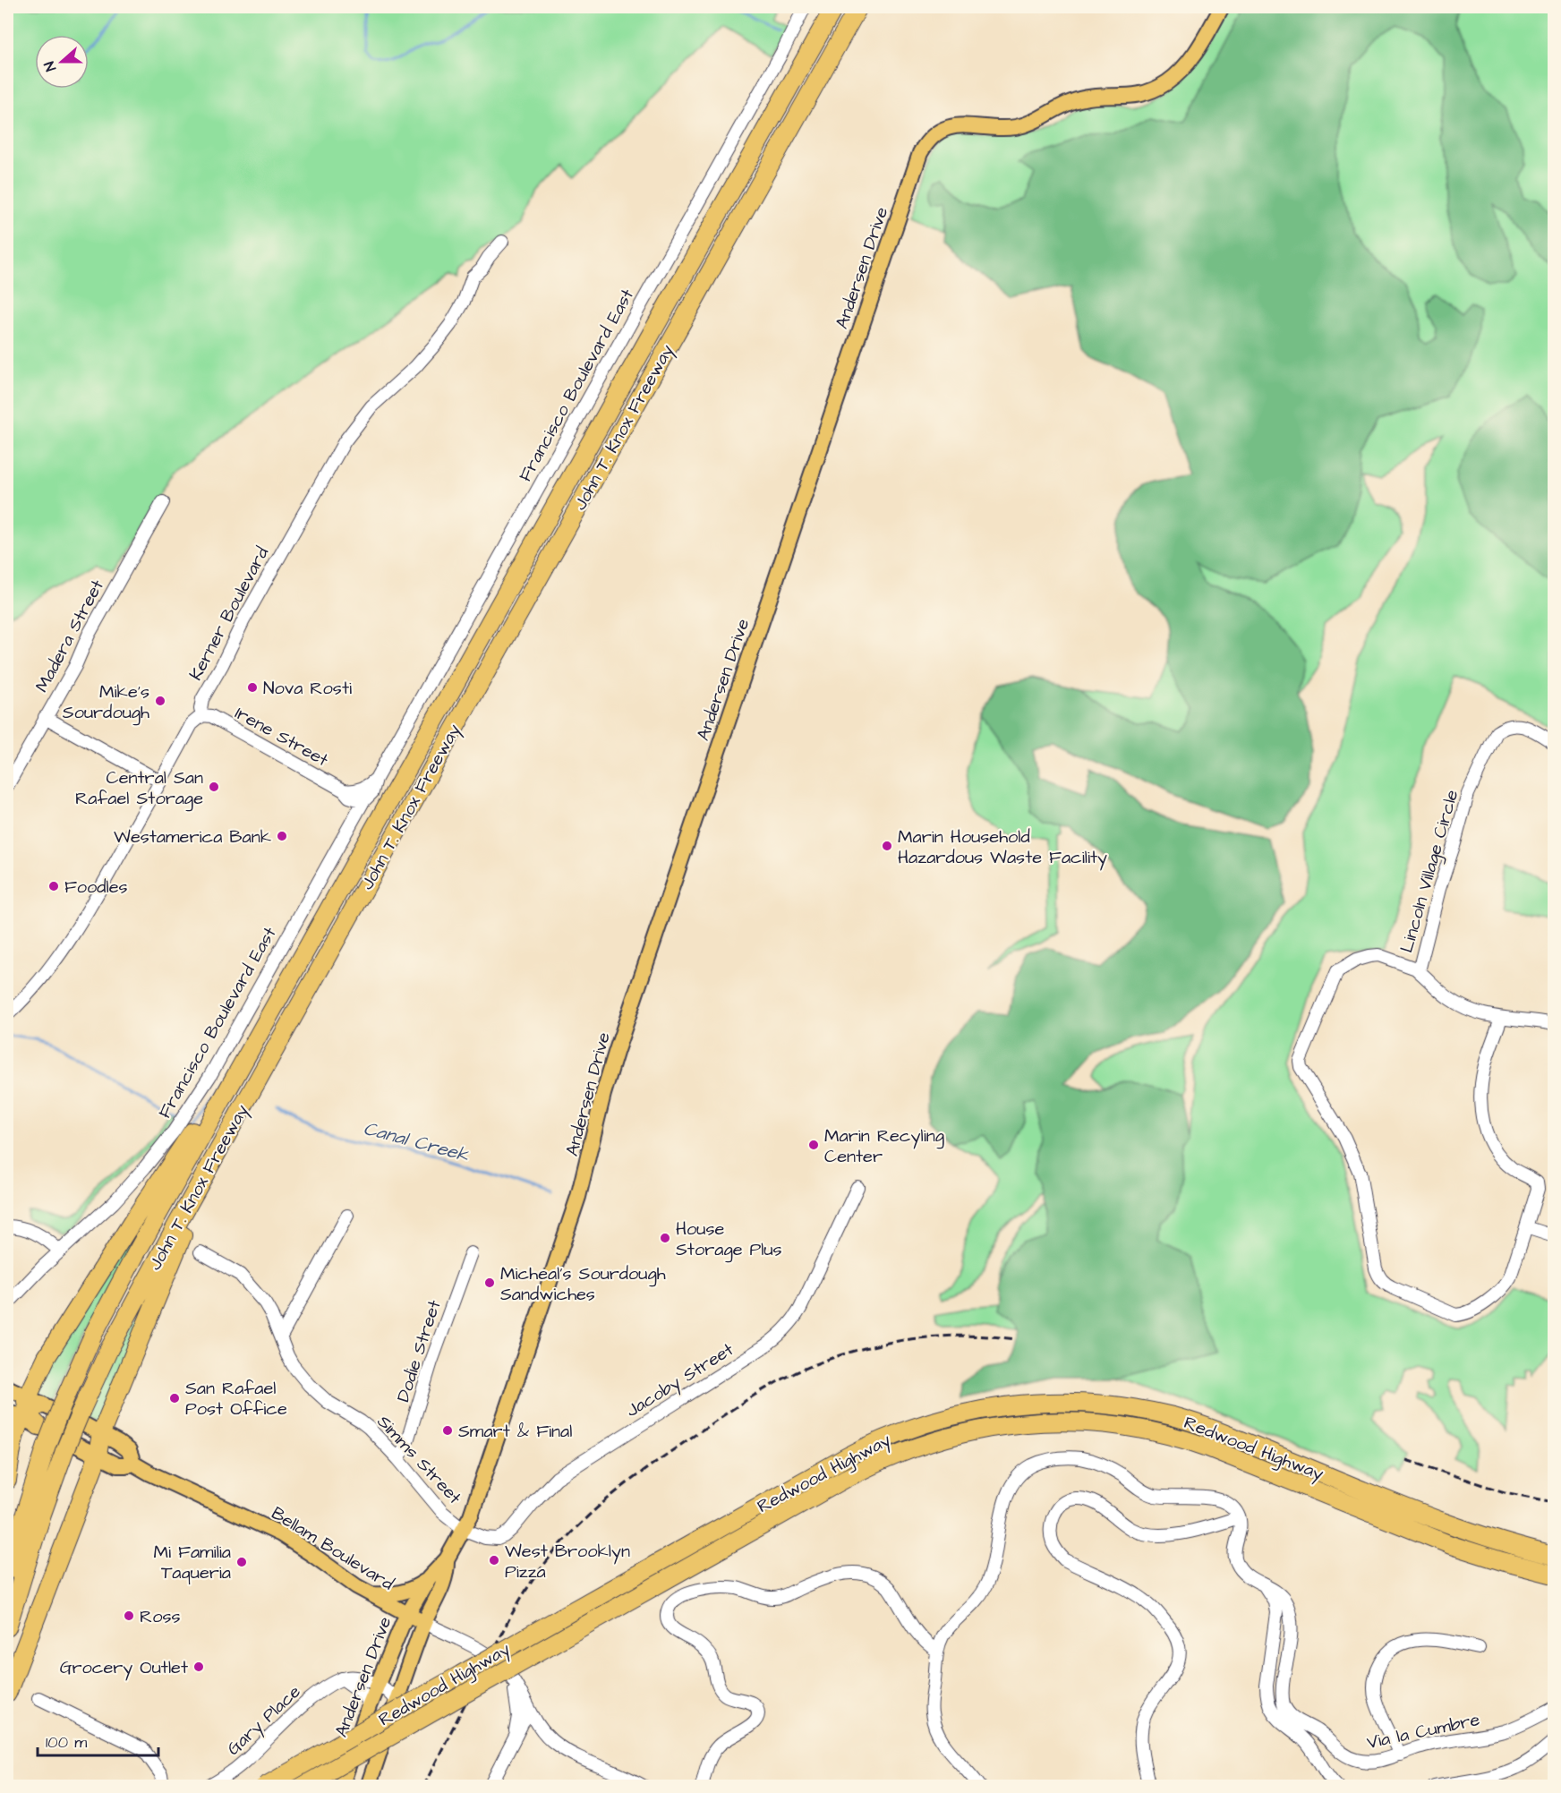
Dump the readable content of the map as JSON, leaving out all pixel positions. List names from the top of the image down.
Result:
{
  "streets": {
    "highway": ["John T. Knox Freeway", "Redwood Highway"],
    "main road": ["Andersen Drive", "Bellam Boulevard"],
    "street": [
      "Francisco Boulevard East",
      "Kerner Boulevard",
      "Madera Street",
      "Irene Street",
      "Lincoln Village Circle",
      "Dodie Street",
      "Jacoby Street",
      "Simms Street",
      "Gary Place",
      "Via la Cumbre"
    ]
  },
  "crossings": [
    ["Andersen Drive", "Jacoby Street"],
    ["Andersen Drive", "Simms Street"],
    ["Andersen Drive", "Bellam Boulevard"],
    ["Francisco Boulevard East", "Irene Street"],
    ["Kerner Boulevard", "Irene Street"],
    ["Dodie Street", "Simms Street"],
    ["Jacoby Street", "Simms Street"]
  ],
  "water": ["Canal Creek"],
  "places": [
    "Nova Rosti",
    "Mike's Sourdough",
    "Central San Rafael Storage",
    "Westamerica Bank",
    "Marin Household Hazardous Waste Facility",
    "Foodles",
    "Marin Recyling Center",
    "House Storage Plus",
    "Micheal’s Sourdough Sandwiches",
    "San Rafael Post Office",
    "Smart & Final",
    "West Brooklyn Pizza",
    "Mi Familia Taqueria",
    "Ross",
    "Grocery Outlet"
  ],
  "scale_bar": "100 m",
  "north": "left"
}
